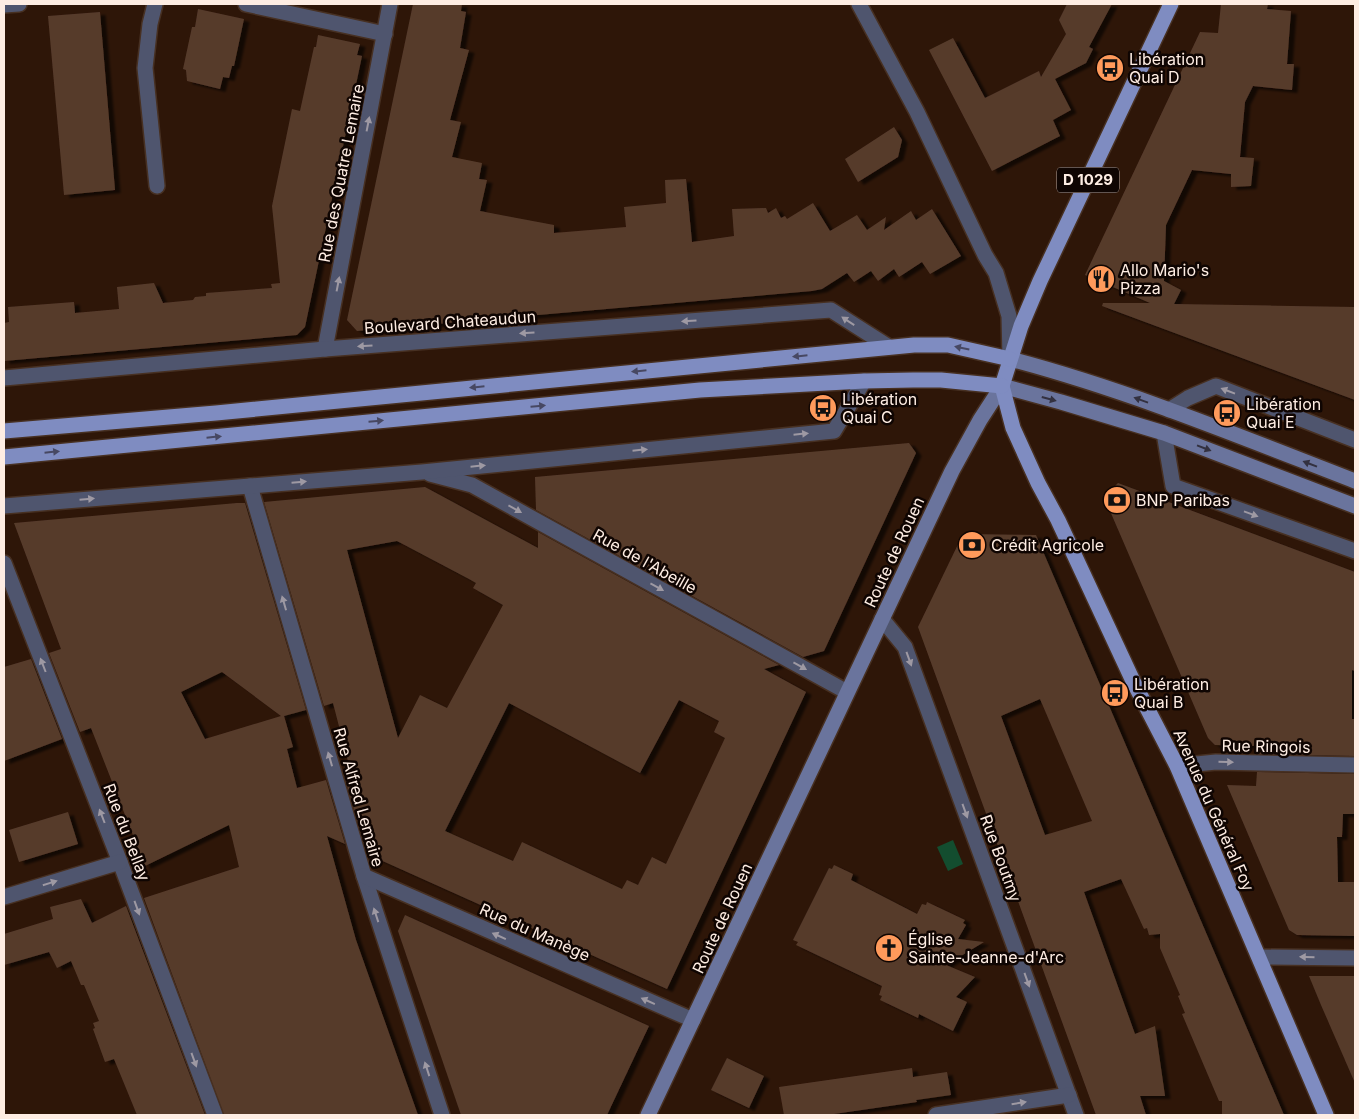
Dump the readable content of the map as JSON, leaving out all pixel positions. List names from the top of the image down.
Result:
{
  "streets": {
    "main road": ["D 1029", "Route de Rouen", "Avenue du Général Foy"],
    "street": [
      "Rue des Quatre Lemaire",
      "Boulevard Chateaudun",
      "Rue de l'Abeille",
      "Rue Ringois",
      "Rue Alfred Lemaire",
      "Rue du Bellay",
      "Rue Boutmy",
      "Rue du Manège"
    ]
  },
  "crossings": [
    ["Rue des Quatre Lemaire", "Boulevard Chateaudun"],
    ["Route de Rouen", "Rue de l'Abeille"],
    ["Route de Rouen", "Avenue du Général Foy"],
    ["Route de Rouen", "Rue Boutmy"],
    ["Route de Rouen", "Rue du Manège"],
    ["Rue Ringois", "Avenue du Général Foy"],
    ["Rue Alfred Lemaire", "Rue du Manège"]
  ],
  "one_way": [
    "Rue des Quatre Lemaire",
    "Rue de l'Abeille",
    "Rue Ringois",
    "Rue Alfred Lemaire",
    "Rue Boutmy",
    "Rue du Manège"
  ],
  "places": {
    "bus stop": [
      "Libération Quai D",
      "Libération Quai C",
      "Libération Quai E",
      "Libération Quai B"
    ],
    "restaurant": ["Allo Mario's Pizza"],
    "bank": ["BNP Paribas", "Crédit Agricole"],
    "church": ["Église Sainte-Jeanne-d'Arc"]
  }
}
